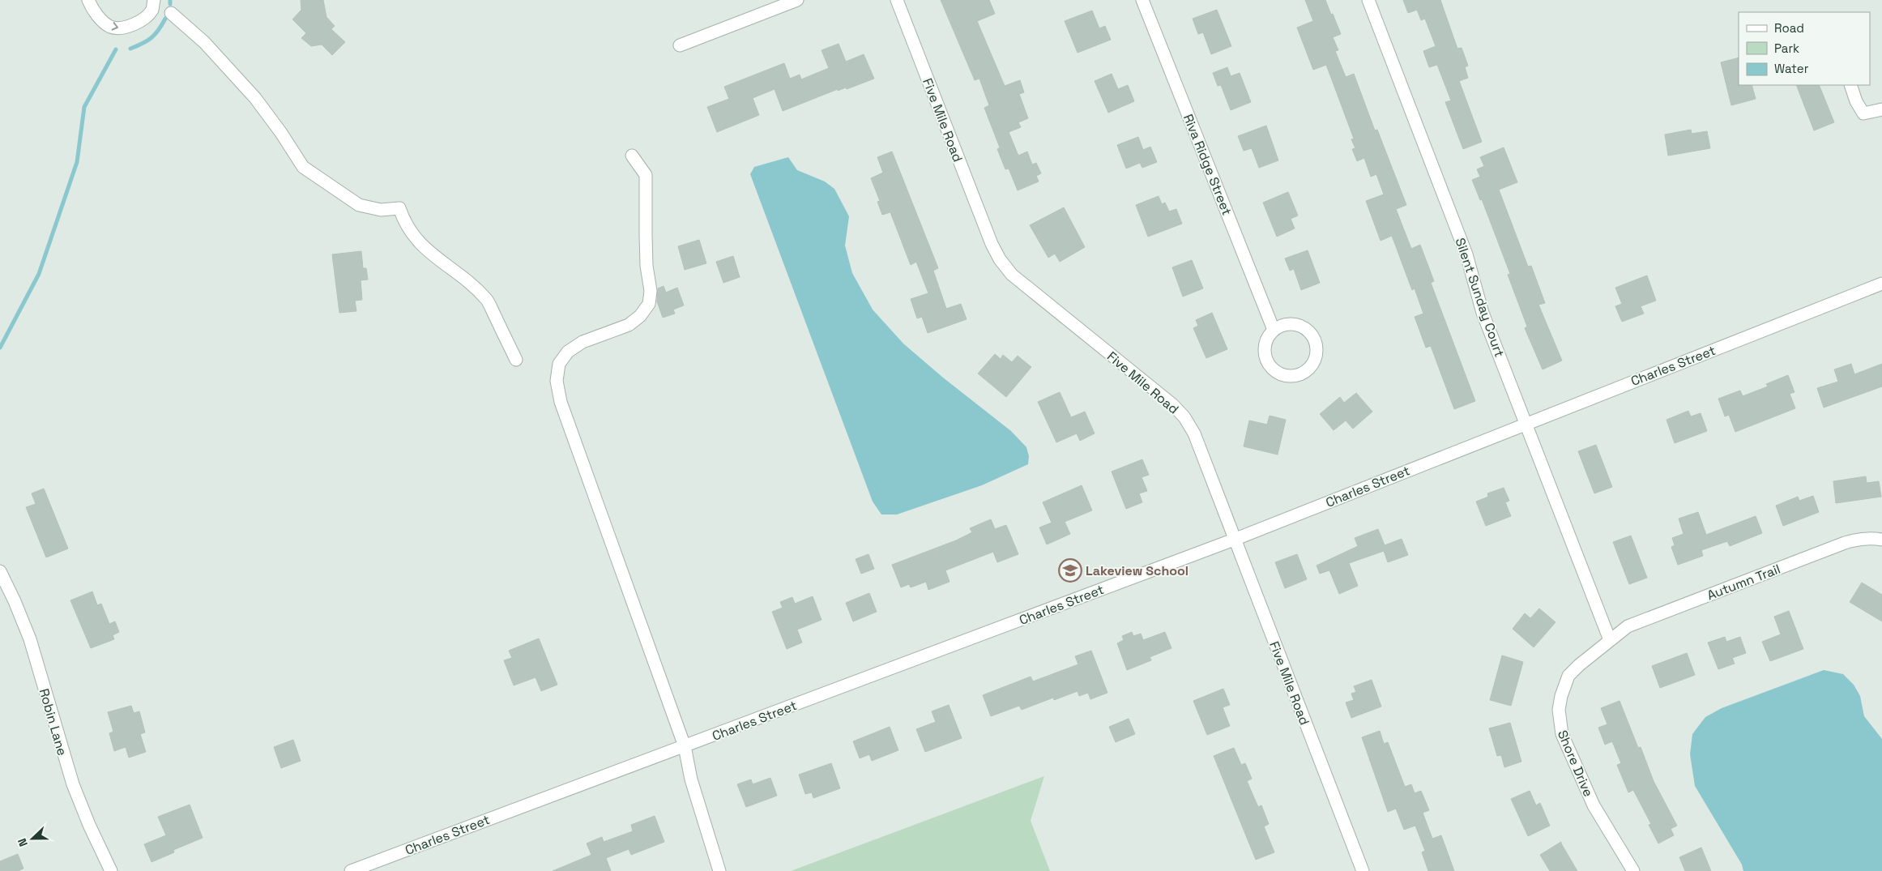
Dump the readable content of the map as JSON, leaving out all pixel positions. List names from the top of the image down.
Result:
{
  "streets": {
    "street": [
      "Five Mile Road",
      "Riva Ridge Street",
      "Silent Sunday Court",
      "Charles Street",
      "Autumn Trail",
      "Robin Lane",
      "Shore Drive"
    ]
  },
  "crossings": [
    ["Five Mile Road", "Charles Street"],
    ["Silent Sunday Court", "Charles Street"],
    ["Silent Sunday Court", "Autumn Trail"],
    ["Silent Sunday Court", "Shore Drive"],
    ["Autumn Trail", "Shore Drive"]
  ],
  "places": {
    "school or university": ["Lakeview School"]
  },
  "legend": ["Road", "Park", "Water"],
  "north": "left"
}
